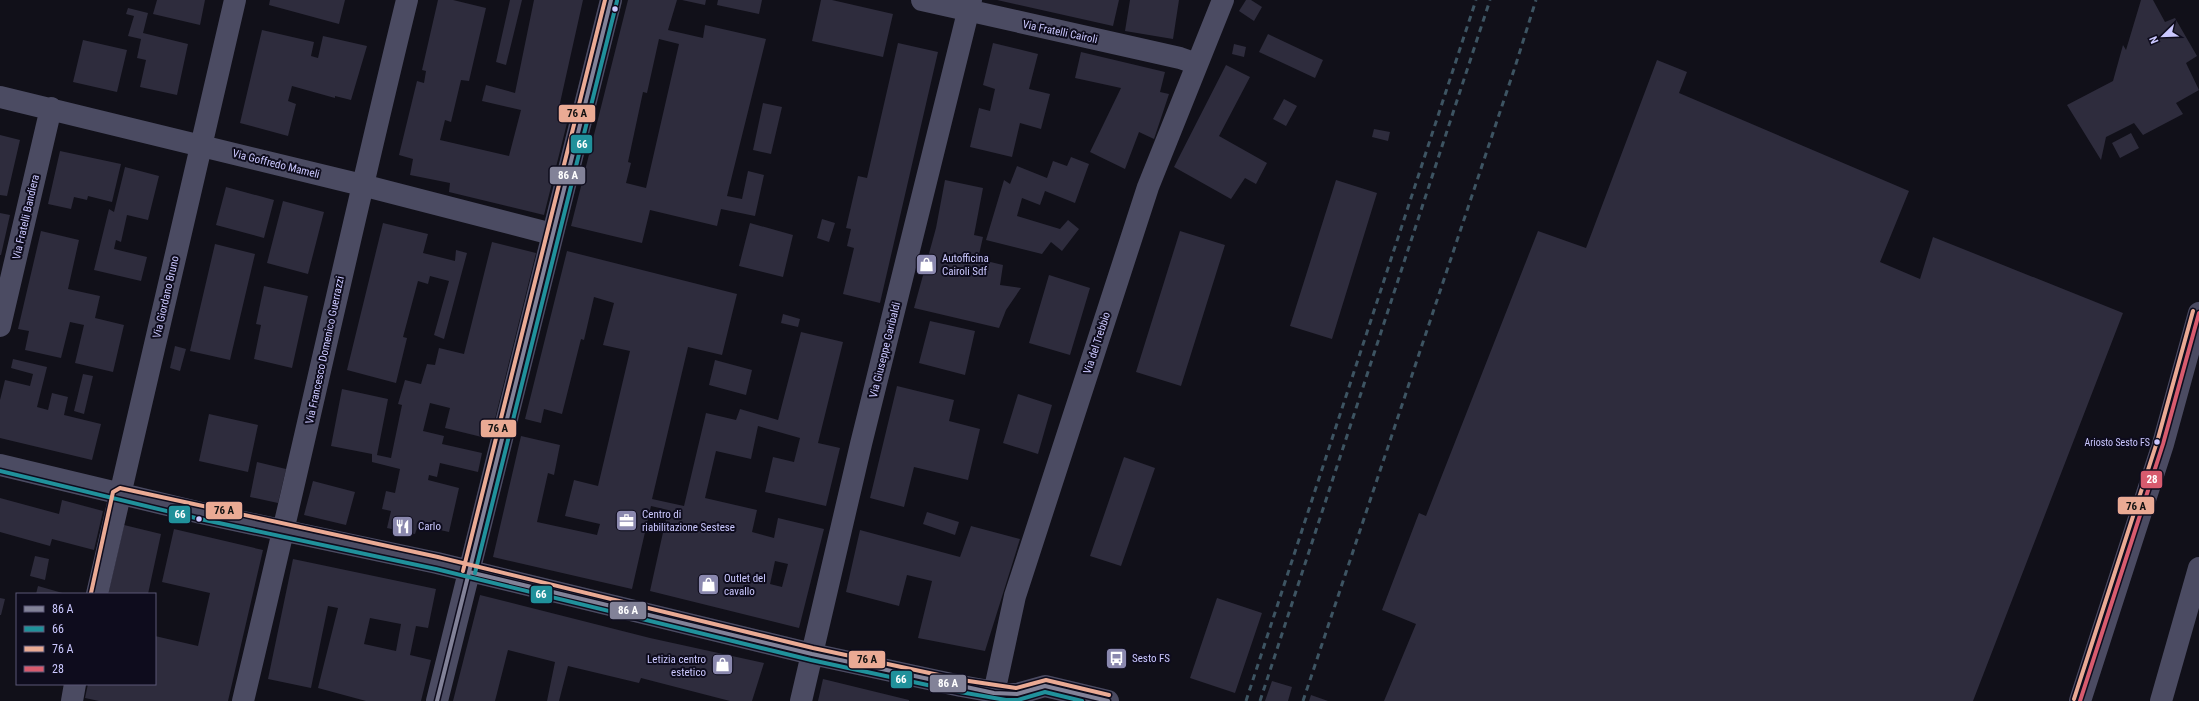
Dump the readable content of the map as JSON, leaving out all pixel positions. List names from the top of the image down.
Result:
{
  "streets": {
    "street": [
      "Via Fratelli Cairoli",
      "Via Goffredo Mameli",
      "Via Fratelli Bandiera",
      "Via Giordano Bruno",
      "Via del Trebbio",
      "Via Francesco Domenico Guerrazzi",
      "Via Giuseppe Garibaldi"
    ]
  },
  "crossings": [
    ["Via Fratelli Cairoli", "Via del Trebbio"],
    ["Via Fratelli Cairoli", "Via Giuseppe Garibaldi"],
    ["Via Goffredo Mameli", "Via Fratelli Bandiera"],
    ["Via Goffredo Mameli", "Via Giordano Bruno"],
    ["Via Goffredo Mameli", "Via Francesco Domenico Guerrazzi"]
  ],
  "places": {
    "shop": ["Autofficina Cairoli Sdf", "Outlet del cavallo", "Letizia centro estetico"],
    "other": ["Ariosto Sesto FS"],
    "office": ["Centro di riabilitazione Sestese"],
    "restaurant": ["Carlo"],
    "bus stop": ["Sesto FS"]
  },
  "lines": ["transit line 66", "transit line 28"],
  "legend": [
    "86 A",
    "66",
    "76 A",
    "28"
  ],
  "north": "bottom left"
}
